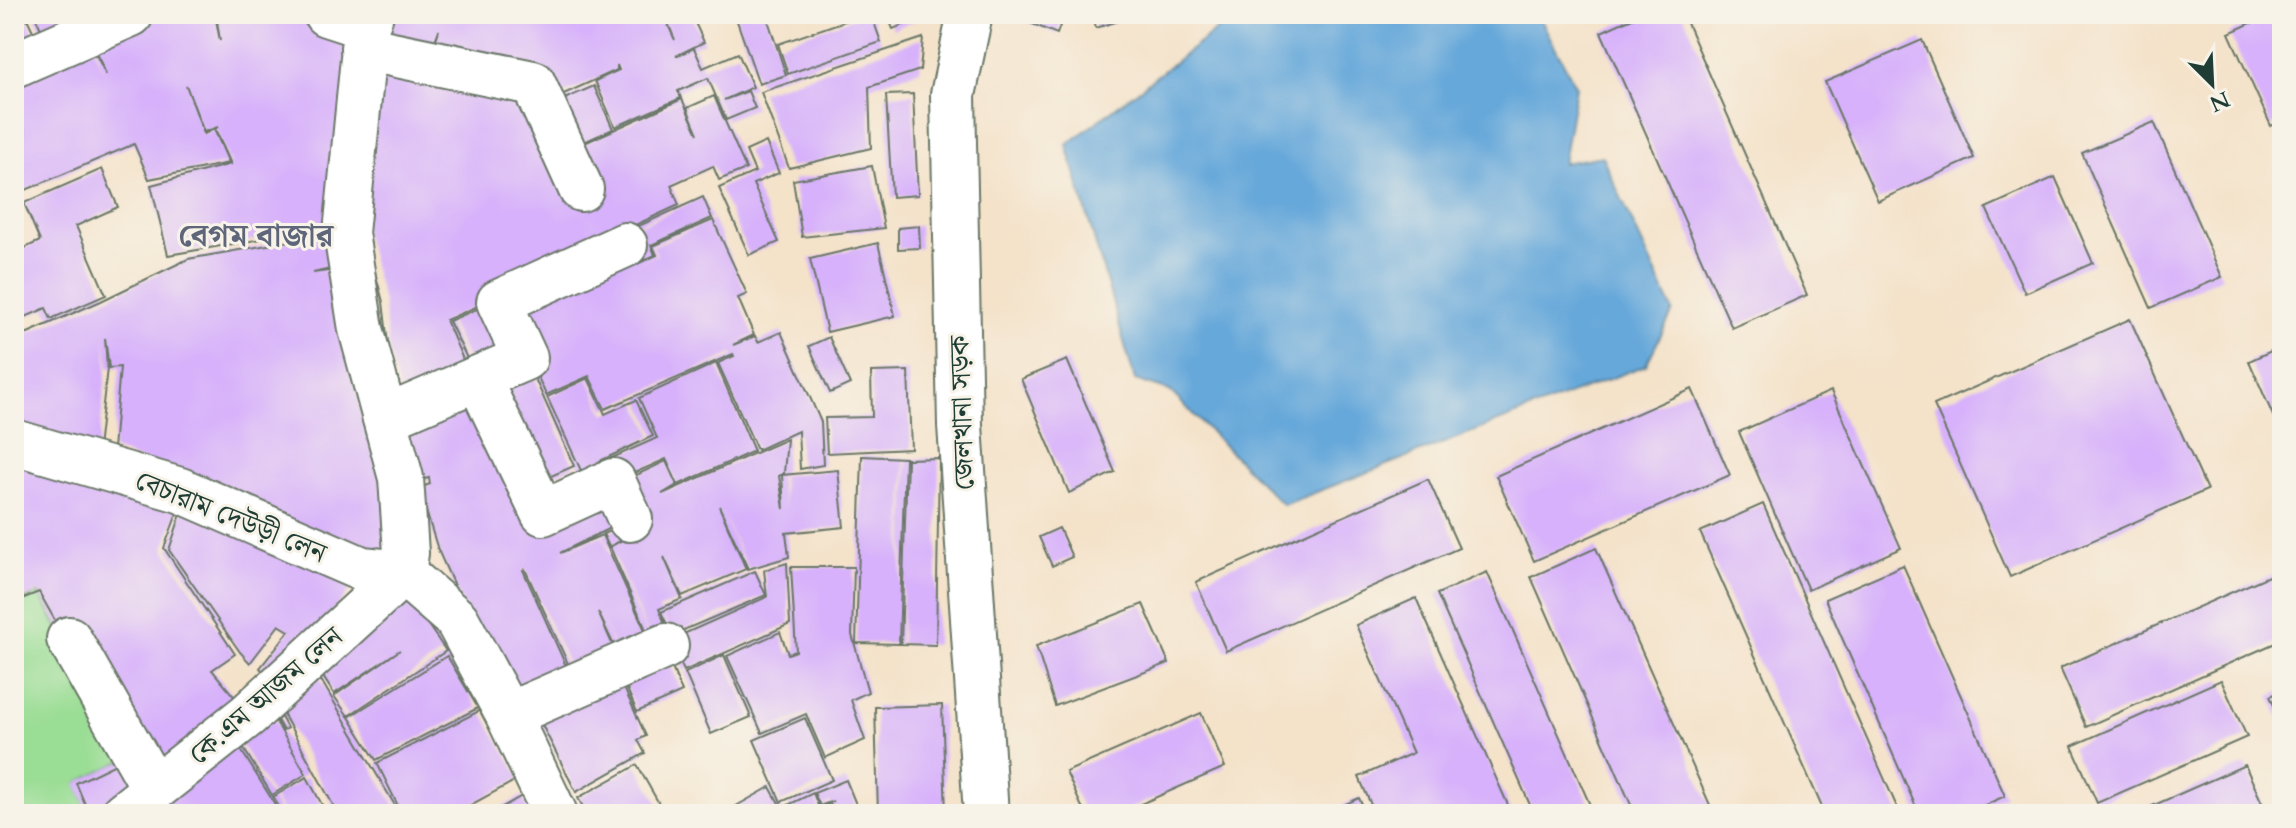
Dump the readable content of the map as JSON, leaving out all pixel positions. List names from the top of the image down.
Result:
{
  "streets": {
    "street": ["জেলখানা সড়ক", "বেচারাম দেউড়ী লেন", "কে.এম আজম লেন"]
  },
  "crossings": [
    ["বেচারাম দেউড়ী লেন", "কে.এম আজম লেন"]
  ],
  "districts": ["বেগম বাজার"],
  "north": "bottom right"
}
